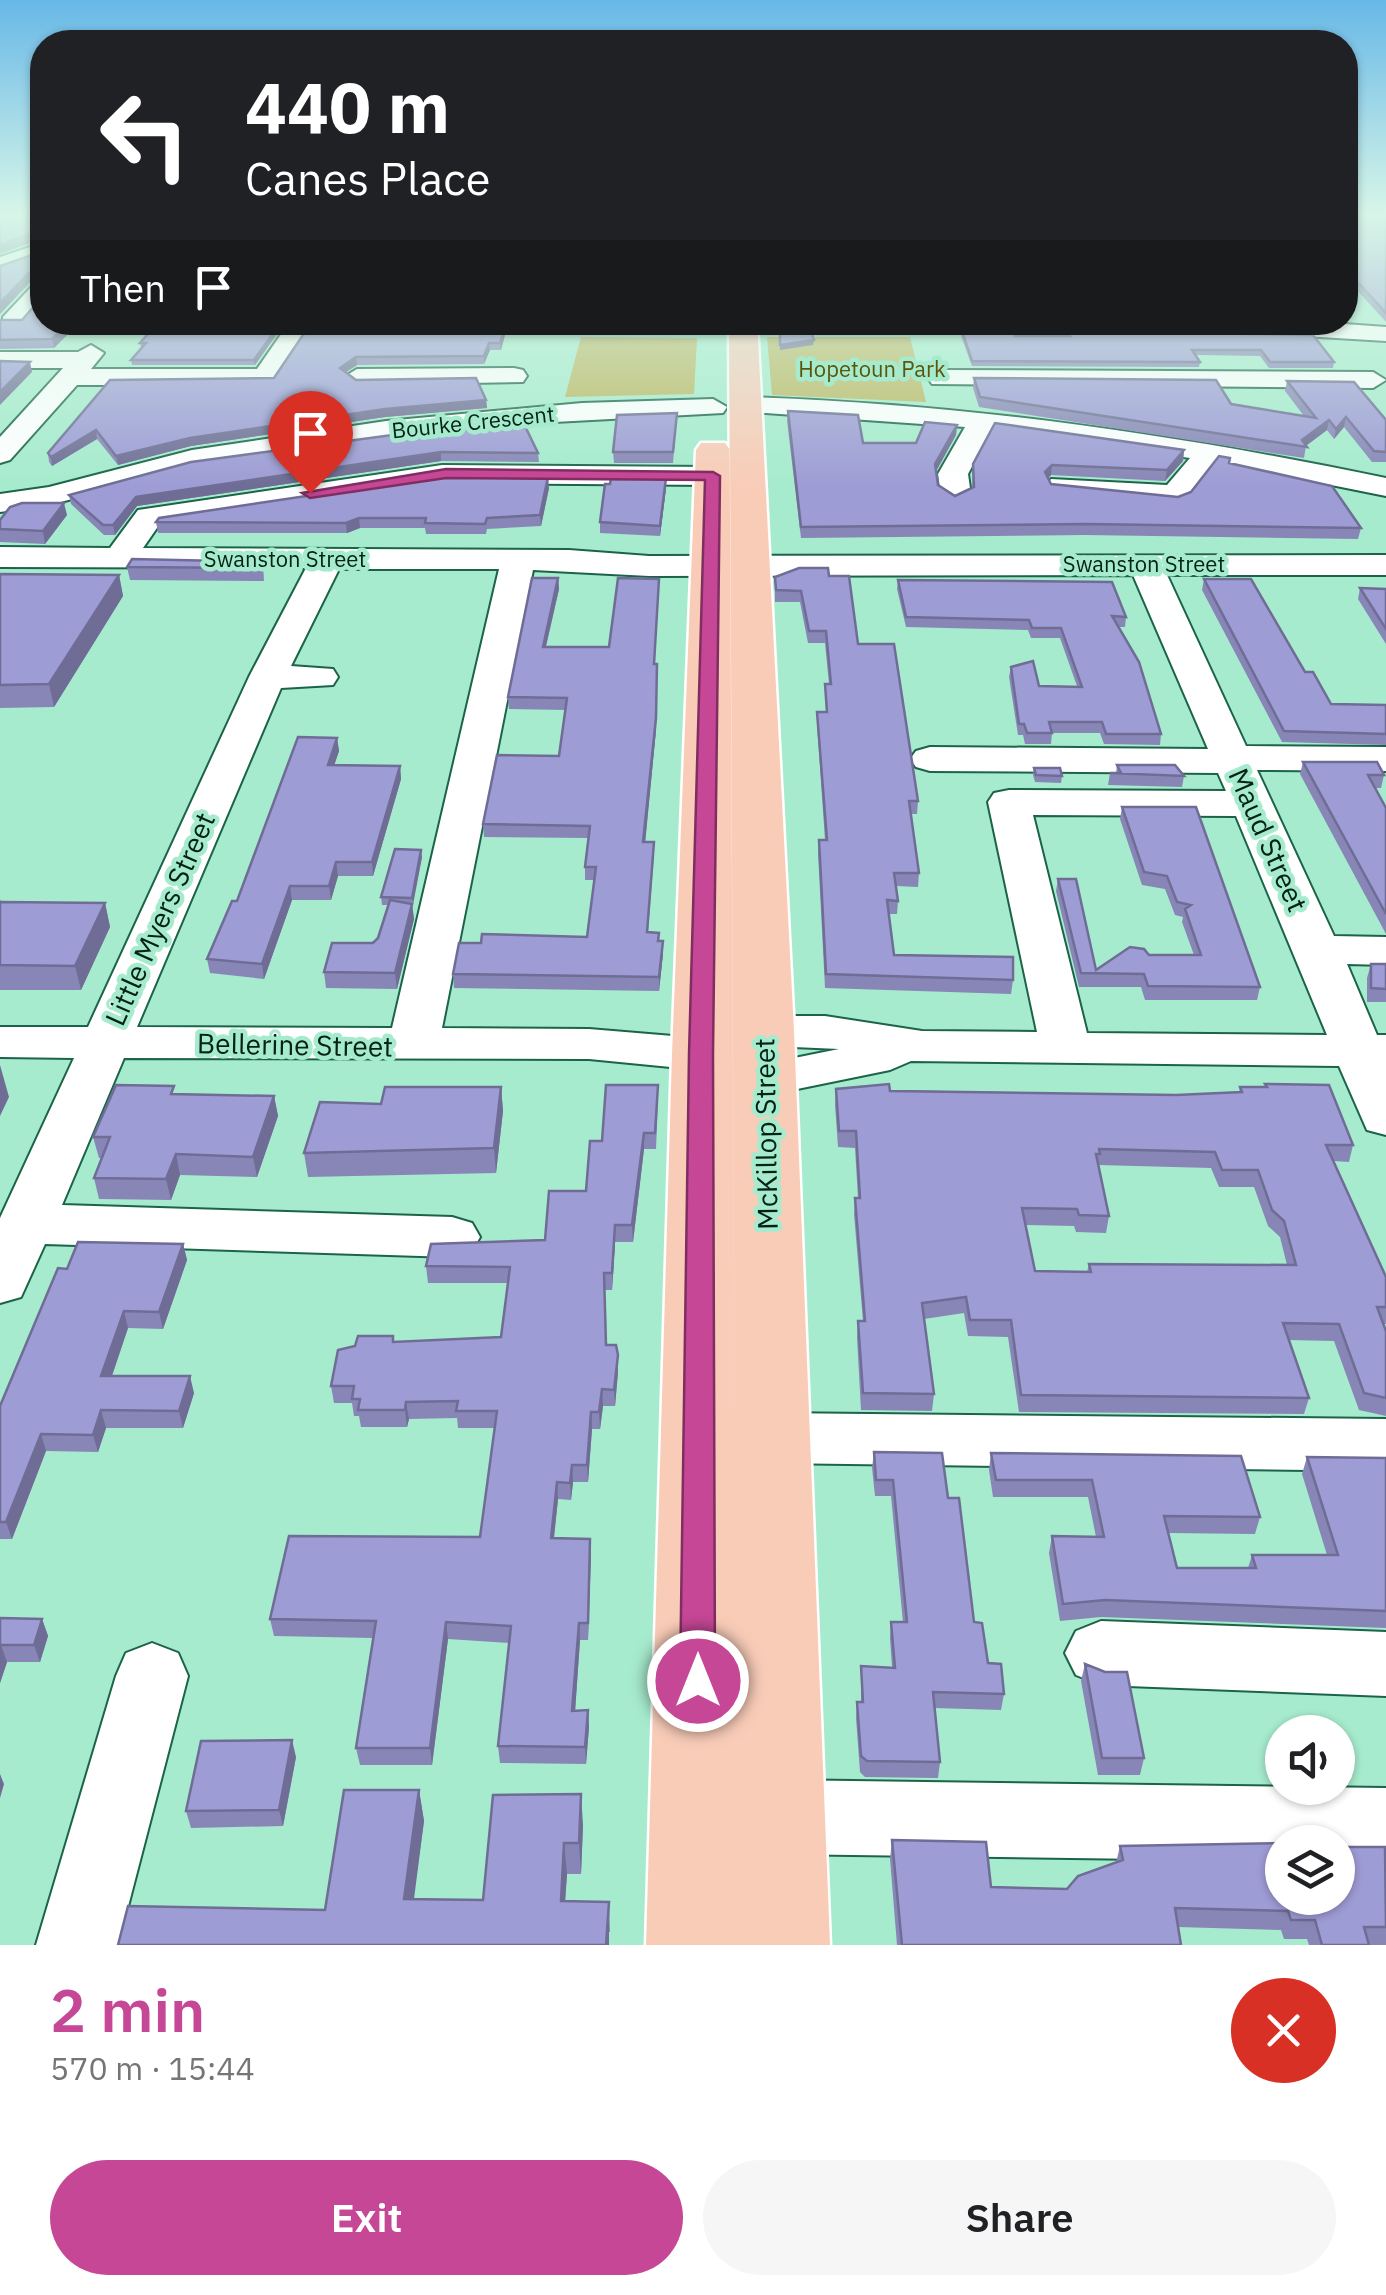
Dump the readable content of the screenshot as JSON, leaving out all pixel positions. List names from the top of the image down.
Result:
{
  "streets": {
    "highway": ["McKillop Street"],
    "street": [
      "Bourke Crescent",
      "Swanston Street",
      "Maud Street",
      "Little Myers Street",
      "Bellerine Street"
    ]
  },
  "crossings": [
    ["Bourke Crescent", "McKillop Street"],
    ["Swanston Street", "Maud Street"],
    ["Swanston Street", "Little Myers Street"],
    ["Swanston Street", "McKillop Street"],
    ["Maud Street", "Bellerine Street"],
    ["Little Myers Street", "Bellerine Street"],
    ["Bellerine Street", "McKillop Street"]
  ],
  "parks": ["Hopetoun Park"],
  "page": {
    "turn": ["440 m", "Canes Place"],
    "then": "Then",
    "heading": ["2 min", "570 m · 15:44"],
    "buttons": ["Exit", "Share"]
  }
}
